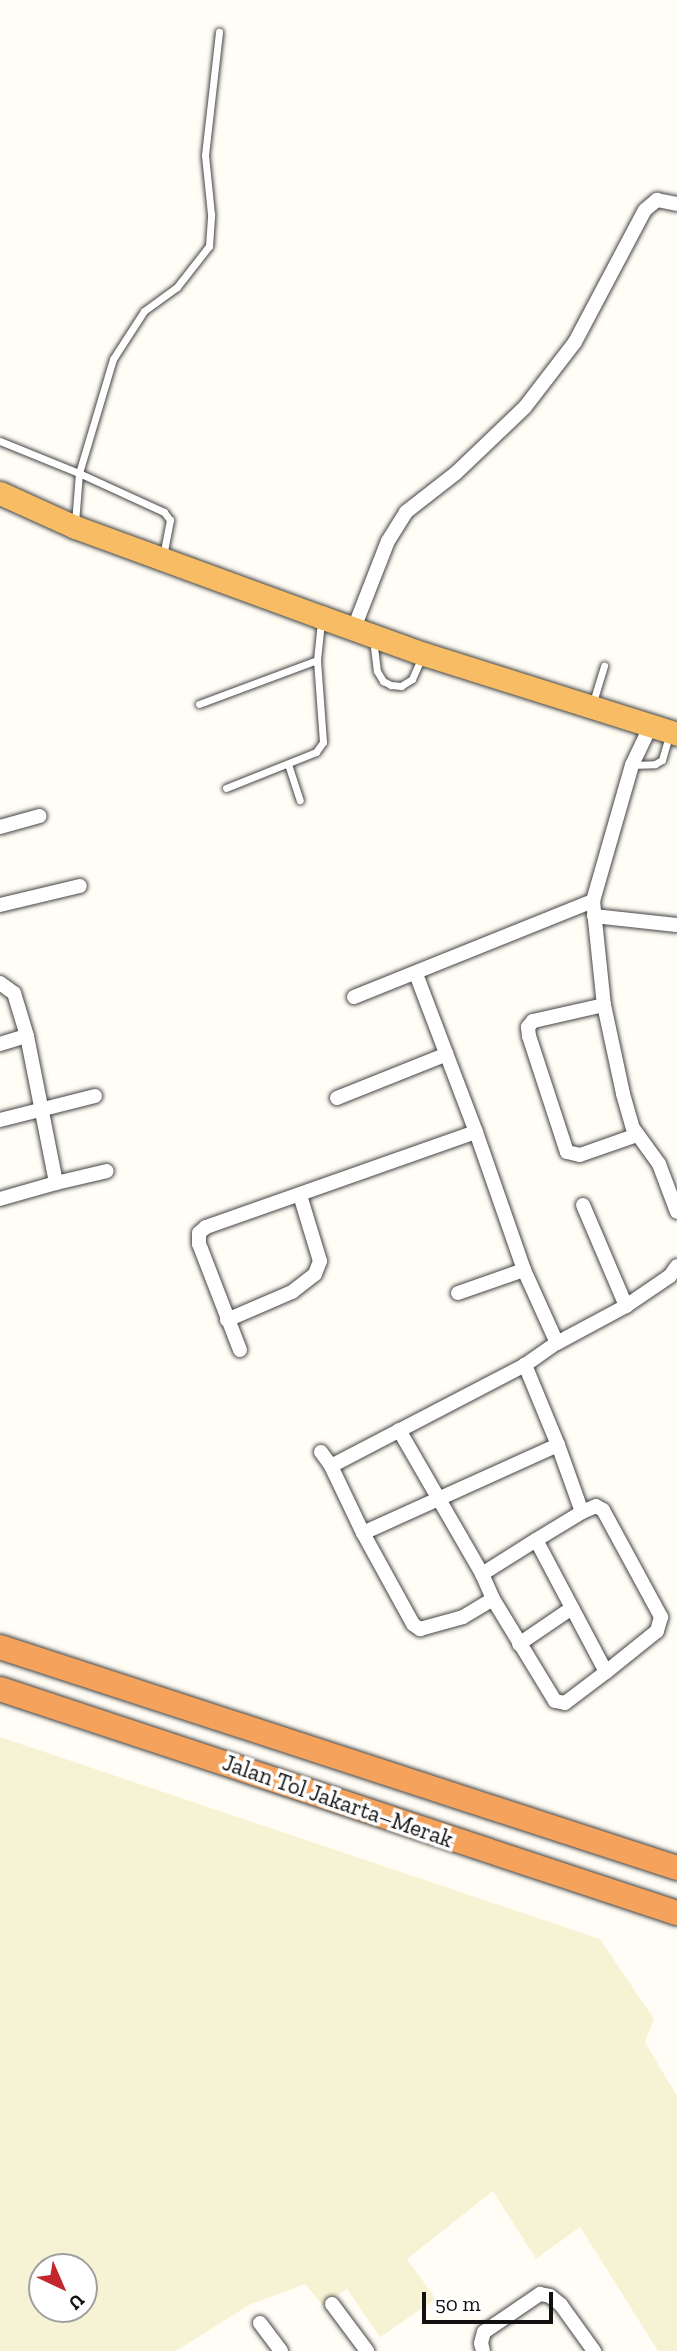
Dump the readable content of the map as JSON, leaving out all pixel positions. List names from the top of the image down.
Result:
{
  "streets": {
    "highway": ["Jalan Tol Jakarta–Merak"]
  },
  "scale_bar": "50 m",
  "north": "bottom right"
}
